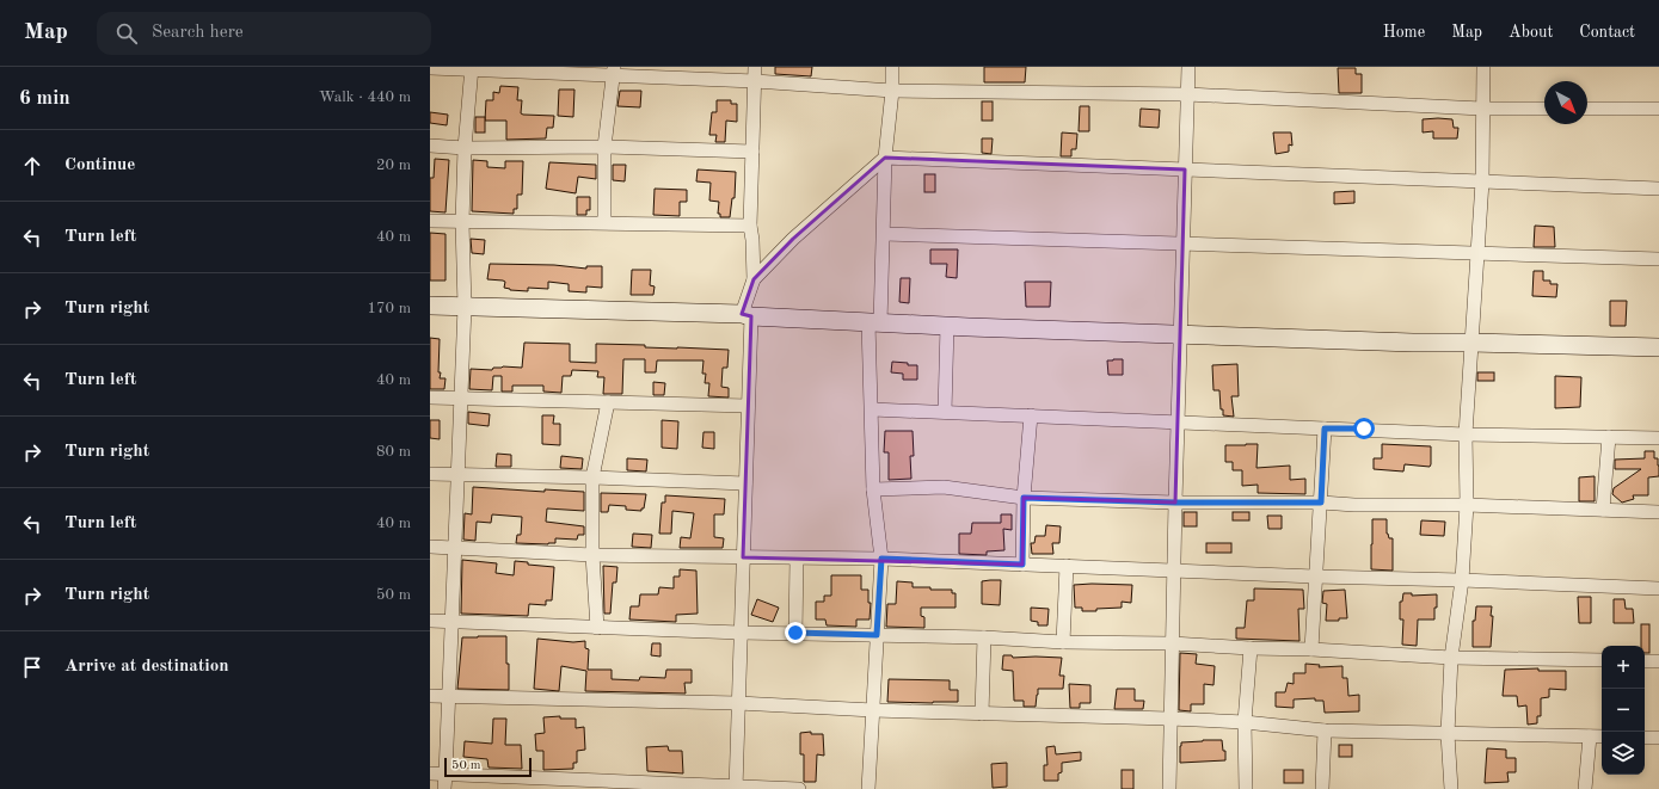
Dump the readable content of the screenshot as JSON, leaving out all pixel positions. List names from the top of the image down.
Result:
{
  "scale_bar": "50 m",
  "north": "bottom right",
  "page": {
    "header": "Map",
    "search": "Search here",
    "nav": [
      "Home",
      "Map",
      "About",
      "Contact"
    ],
    "heading": ["6 min", "Walk · 440 m"],
    "list": [
      ["Continue", "20 m"],
      ["Turn left", "40 m"],
      ["Turn right", "170 m"],
      ["Turn left", "40 m"],
      ["Turn right", "80 m"],
      ["Turn left", "40 m"],
      ["Turn right", "50 m"],
      "Arrive at destination"
    ],
    "map_buttons": ["+", "−"],
    "scale": "50 m"
  }
}
